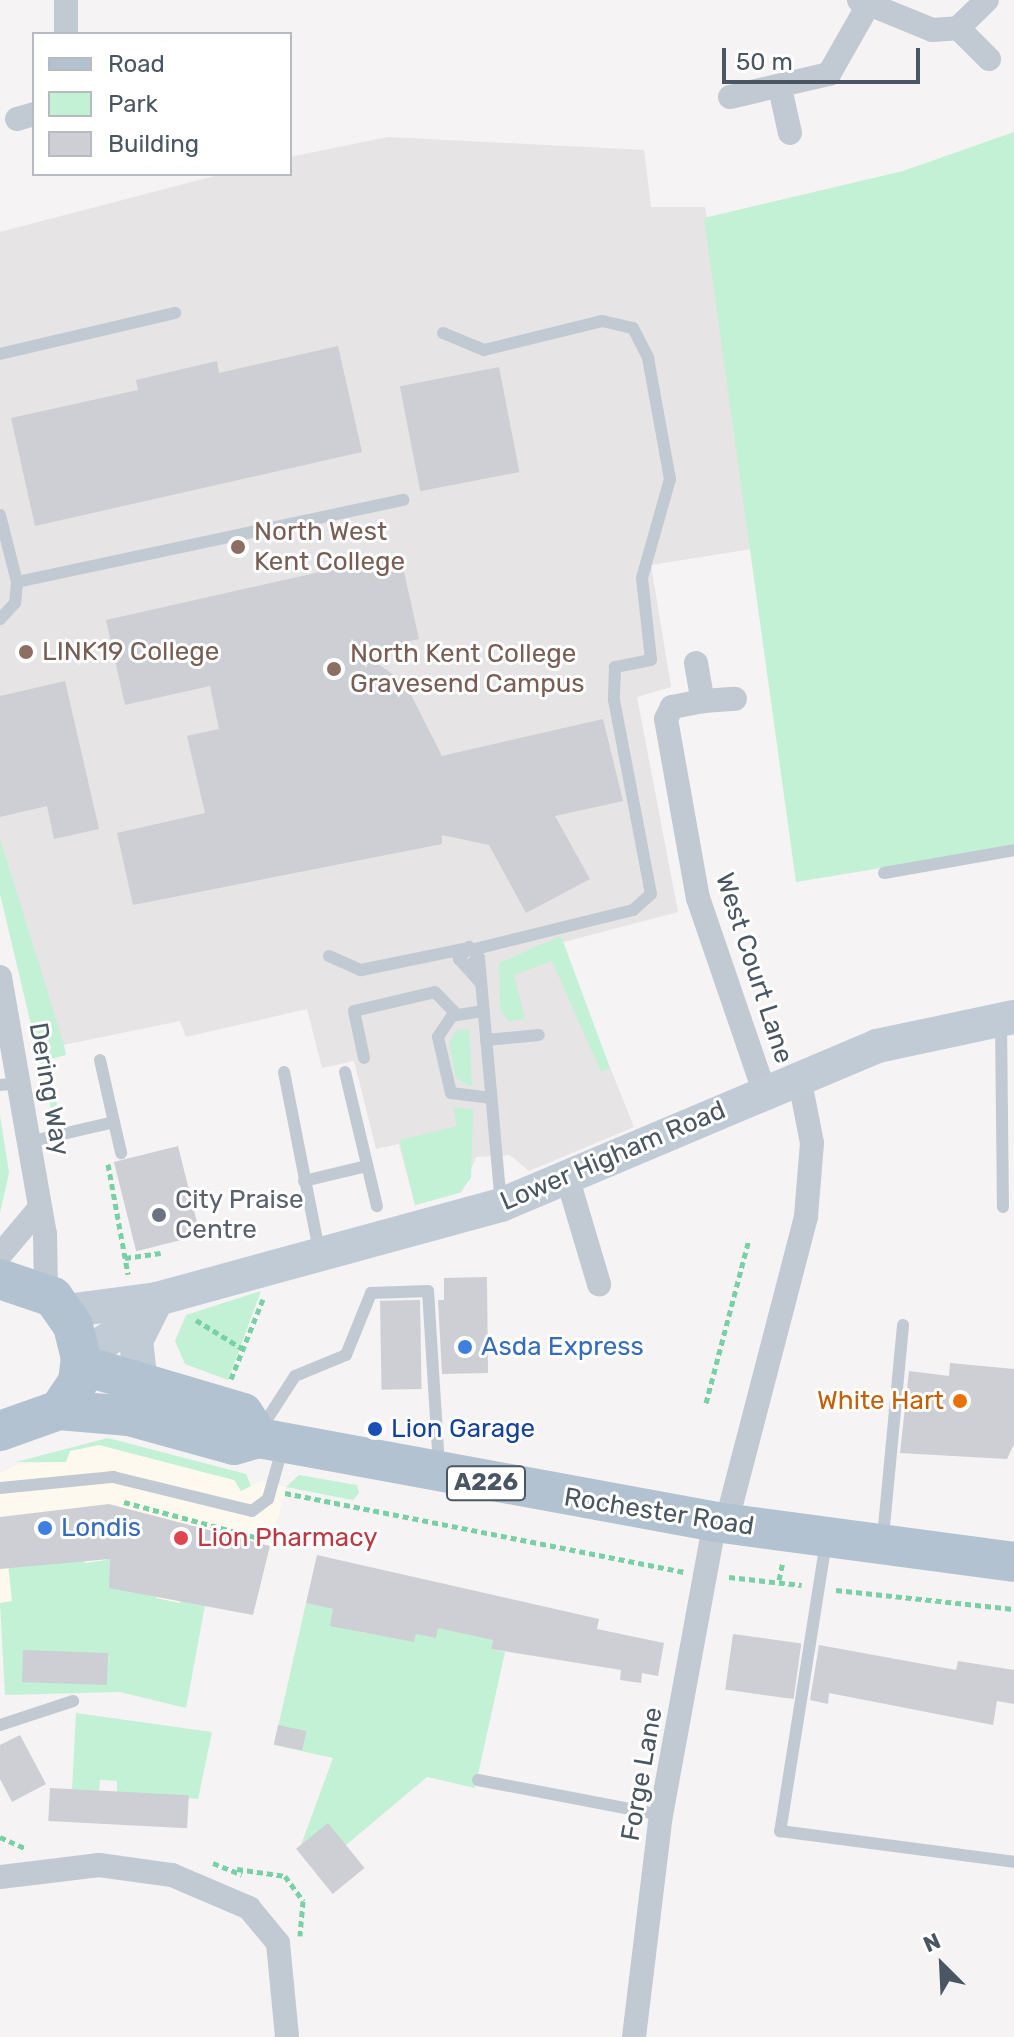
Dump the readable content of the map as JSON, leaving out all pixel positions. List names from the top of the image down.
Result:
{
  "streets": {
    "main road": ["A226", "Rochester Road"],
    "street": [
      "West Court Lane",
      "Dering Way",
      "Lower Higham Road",
      "Forge Lane"
    ]
  },
  "crossings": [
    ["West Court Lane", "Lower Higham Road"],
    ["Dering Way", "Lower Higham Road"],
    ["Lower Higham Road", "Forge Lane"],
    ["A226", "Rochester Road"],
    ["Rochester Road", "Forge Lane"]
  ],
  "places": [
    "North West Kent College",
    "LINK19 College",
    "North Kent College Gravesend Campus",
    "City Praise Centre",
    "Asda Express",
    "White Hart",
    "Lion Garage",
    "Londis",
    "Lion Pharmacy"
  ],
  "legend": ["Road", "Park", "Building"],
  "scale_bar": "50 m",
  "north": "top left"
}
